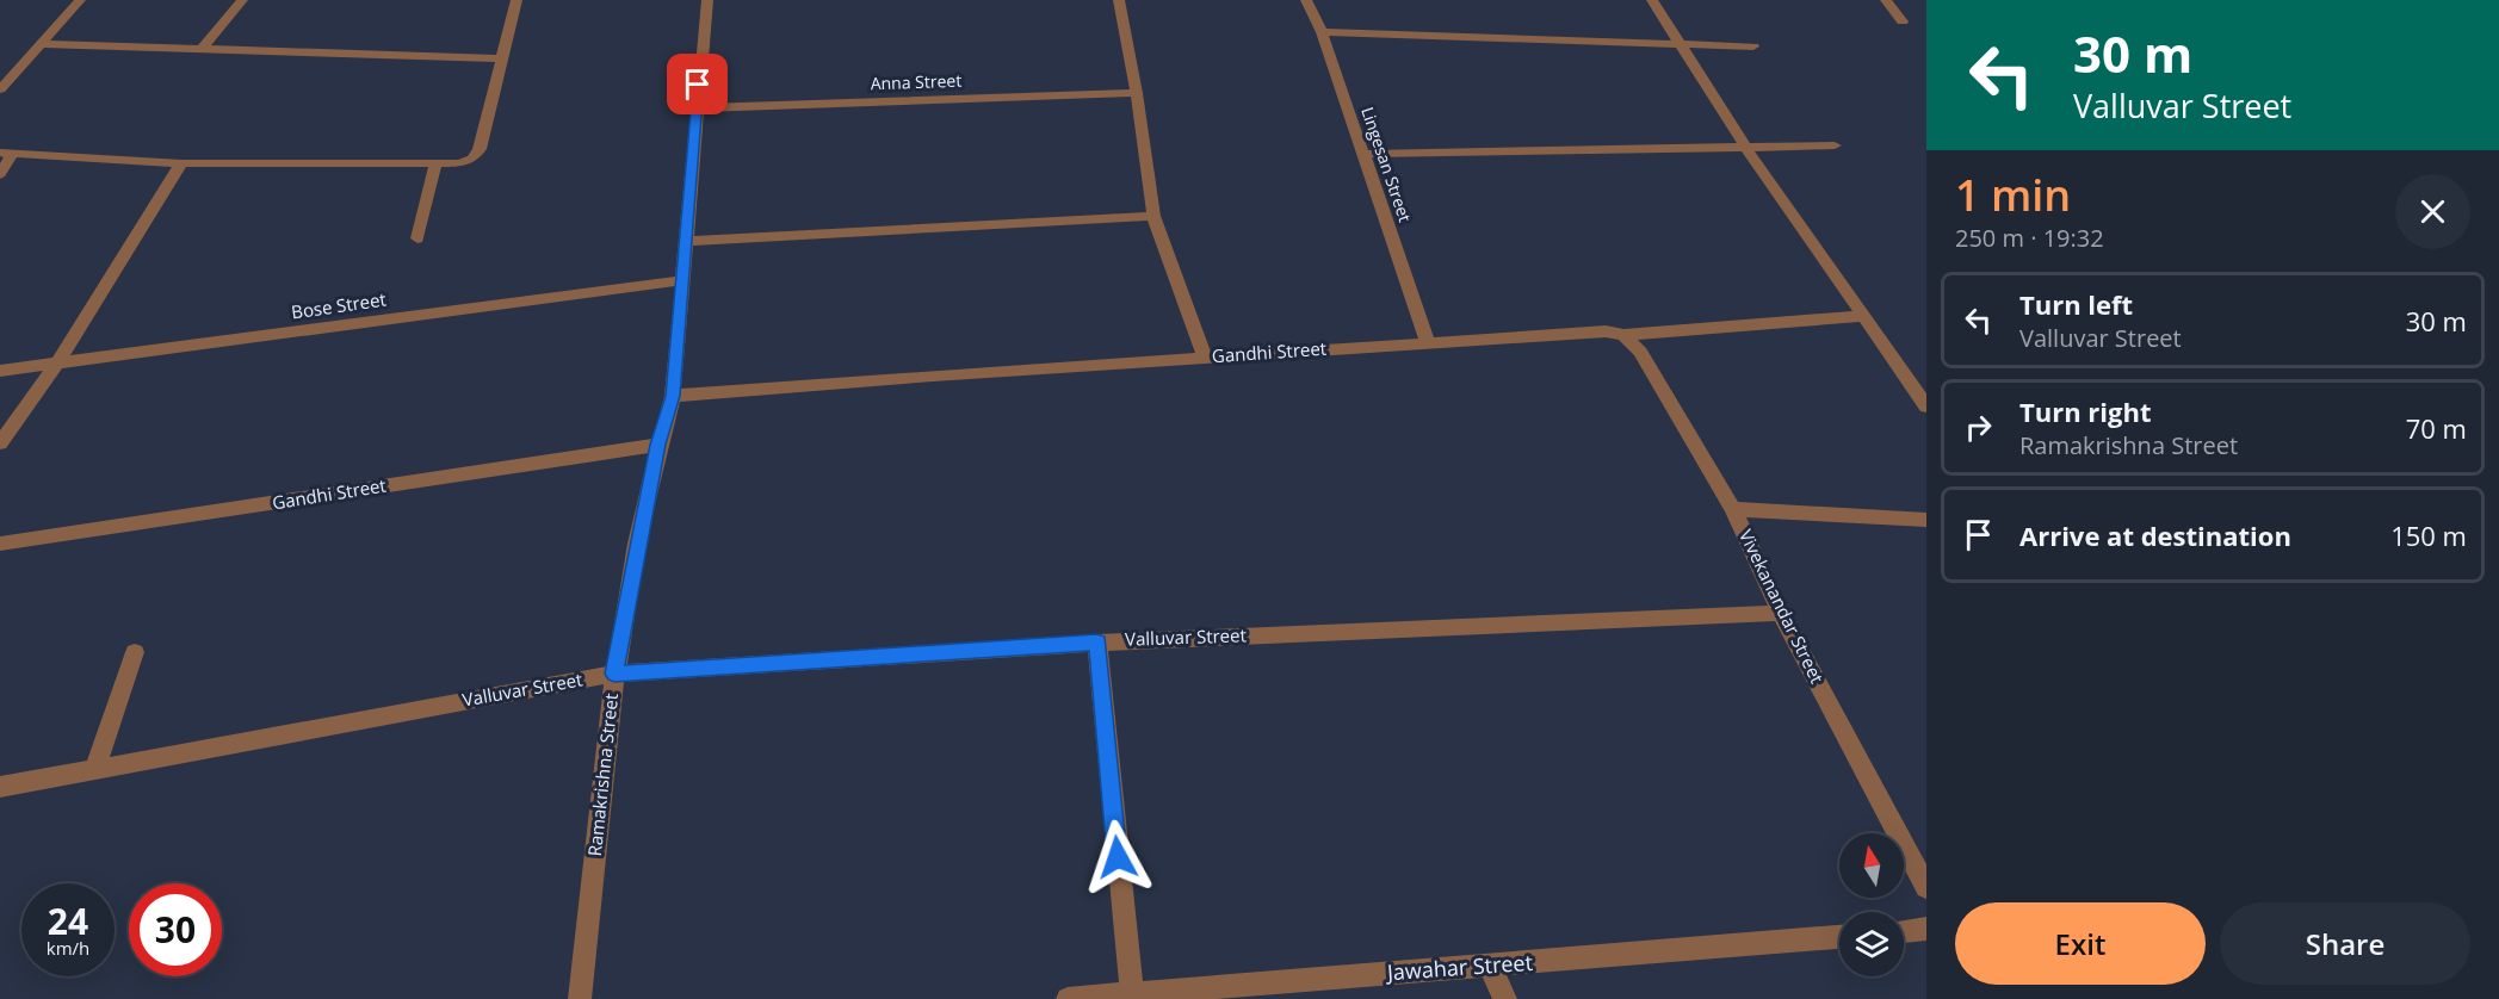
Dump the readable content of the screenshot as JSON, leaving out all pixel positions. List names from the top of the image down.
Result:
{
  "streets": {
    "street": [
      "Anna Street",
      "Lingesan Street",
      "Bose Street",
      "Gandhi Street",
      "Vivekanandar Street",
      "Valluvar Street",
      "Ramakrishna Street",
      "Jawahar Street"
    ]
  },
  "crossings": [
    ["Anna Street", "Ramakrishna Street"],
    ["Lingesan Street", "Gandhi Street"],
    ["Bose Street", "Ramakrishna Street"],
    ["Gandhi Street", "Vivekanandar Street"],
    ["Gandhi Street", "Ramakrishna Street"],
    ["Vivekanandar Street", "Valluvar Street"],
    ["Valluvar Street", "Ramakrishna Street"]
  ],
  "north": "top",
  "page": {
    "turn": ["30 m", "Valluvar Street"],
    "heading": ["1 min", "250 m · 19:32"],
    "list": [
      {
        "name": "Turn left",
        "note": "Valluvar Street",
        "value": "30 m"
      },
      {
        "name": "Turn right",
        "note": "Ramakrishna Street",
        "value": "70 m"
      },
      {
        "name": "Arrive at destination",
        "value": "150 m"
      }
    ],
    "speed": "24 km/h",
    "limit": "30",
    "buttons": ["Exit", "Share"]
  }
}
